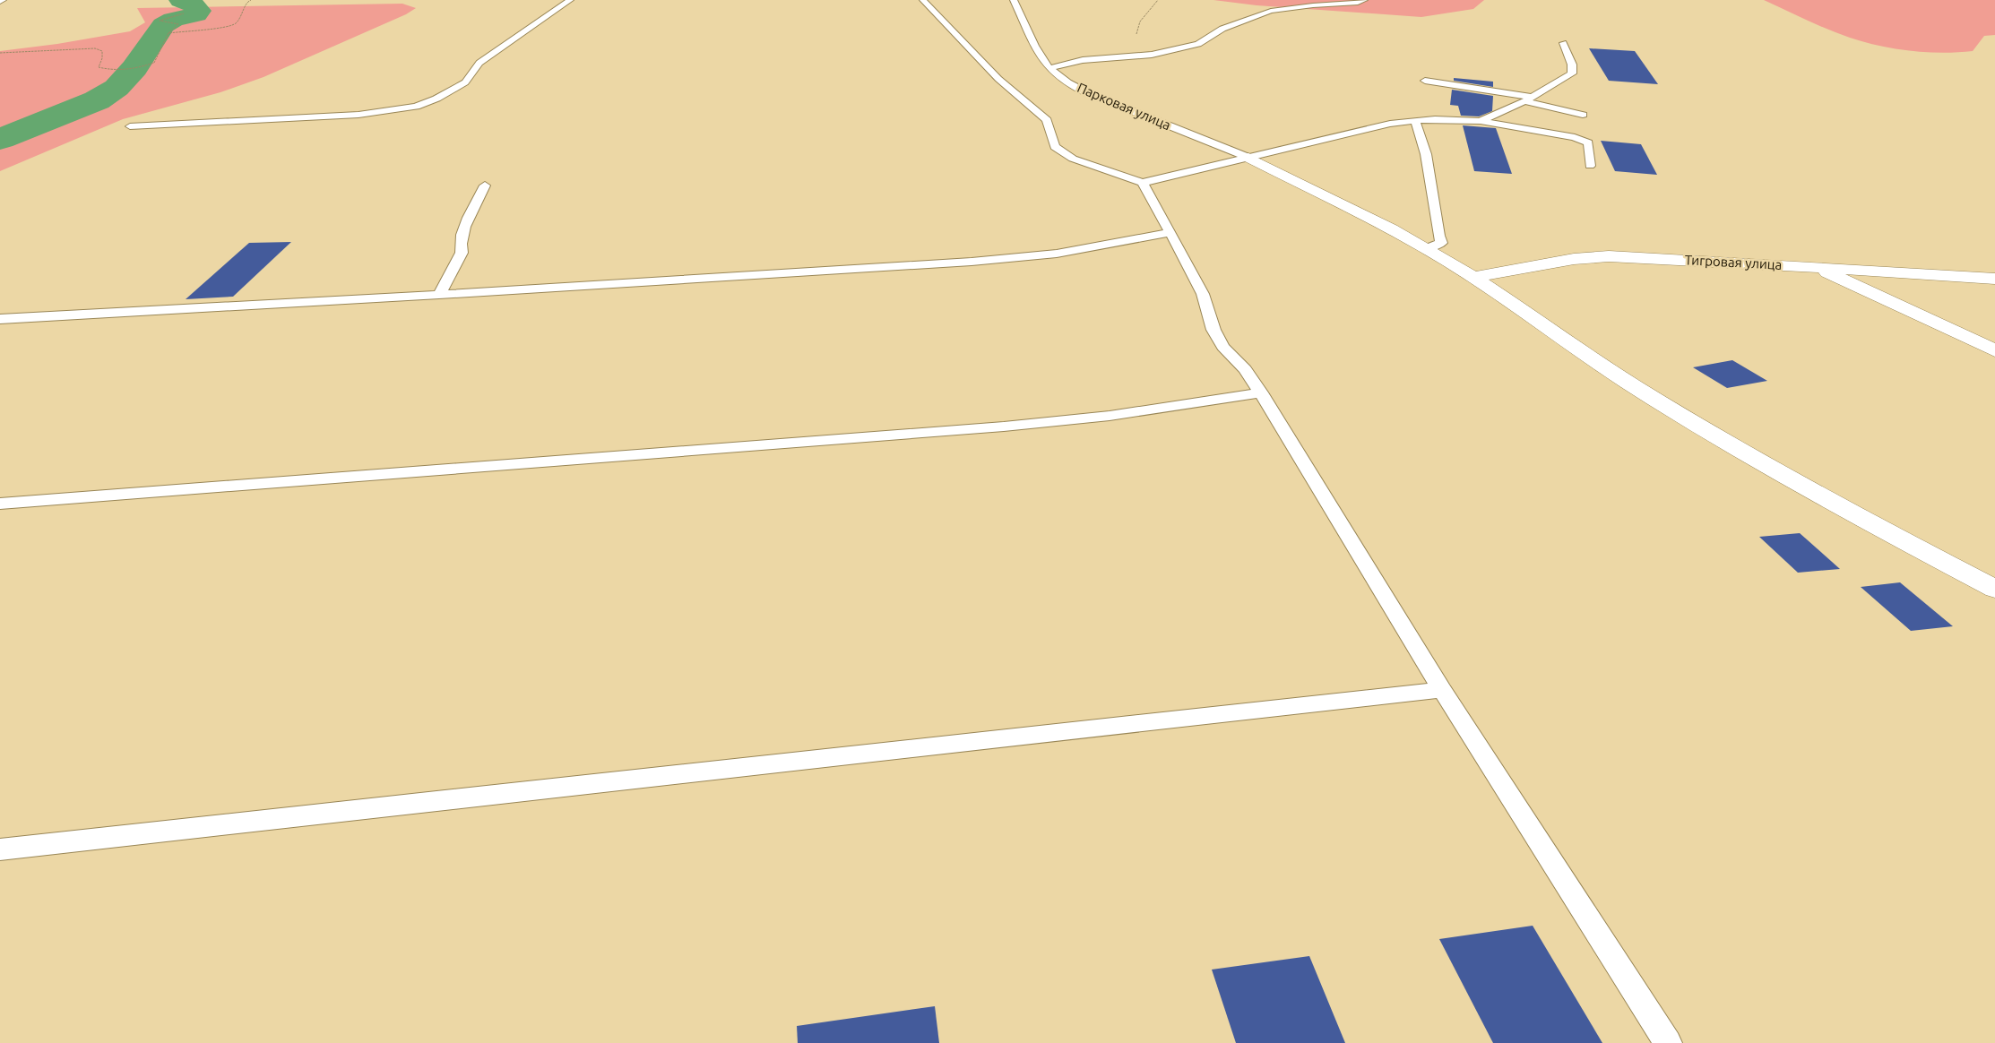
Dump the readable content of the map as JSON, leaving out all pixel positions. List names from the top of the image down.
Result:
{
  "streets": {
    "street": ["Тигровая улица"],
    "lane": ["Парковая улица"]
  }
}
